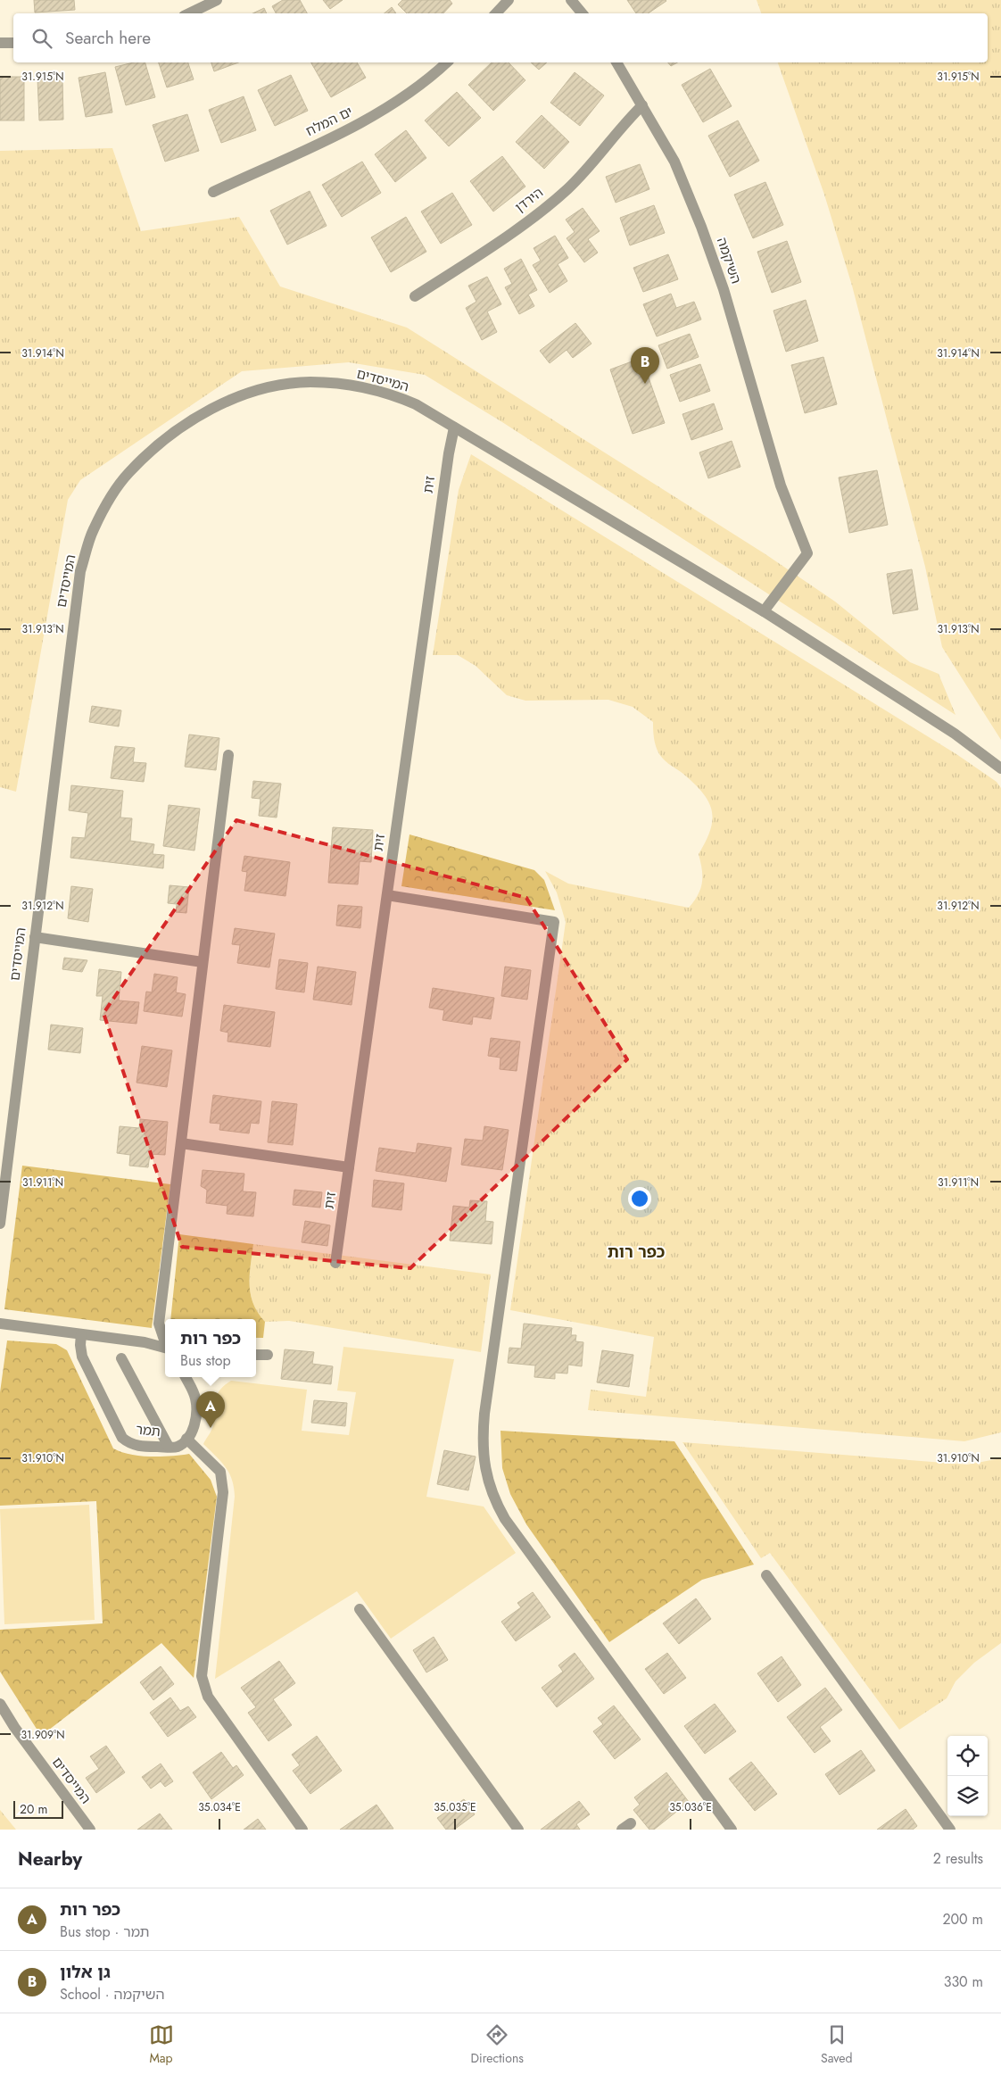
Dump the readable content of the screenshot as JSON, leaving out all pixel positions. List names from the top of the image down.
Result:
{
  "streets": {
    "street": [
      "ים המלח",
      "הירדן",
      "השיקמה",
      "המייסדים",
      "זית",
      "תמר"
    ]
  },
  "crossings": [
    ["הירדן", "השיקמה"],
    ["השיקמה", "המייסדים"],
    ["המייסדים", "זית"]
  ],
  "districts": ["כפר רות"],
  "scale_bar": "20 m",
  "page": {
    "search": "Search here",
    "pins": ["B", "A"],
    "popup": ["כפר רות", "Bus stop"],
    "scale": "20 m",
    "heading": ["Nearby", "2 results"],
    "list": [
      {
        "mark": "A",
        "name": "כפר רות",
        "note": "Bus stop · תמר",
        "value": "200 m"
      },
      {
        "mark": "B",
        "name": "גן אלון",
        "note": "School · השיקמה",
        "value": "330 m"
      }
    ],
    "nav": ["Map", "Directions", "Saved"]
  },
  "coordinates": [
    "31.915°N",
    "31.914°N",
    "31.913°N",
    "31.912°N",
    "31.911°N",
    "31.910°N",
    "31.909°N",
    "35.034°E",
    "35.035°E",
    "35.036°E"
  ]
}
